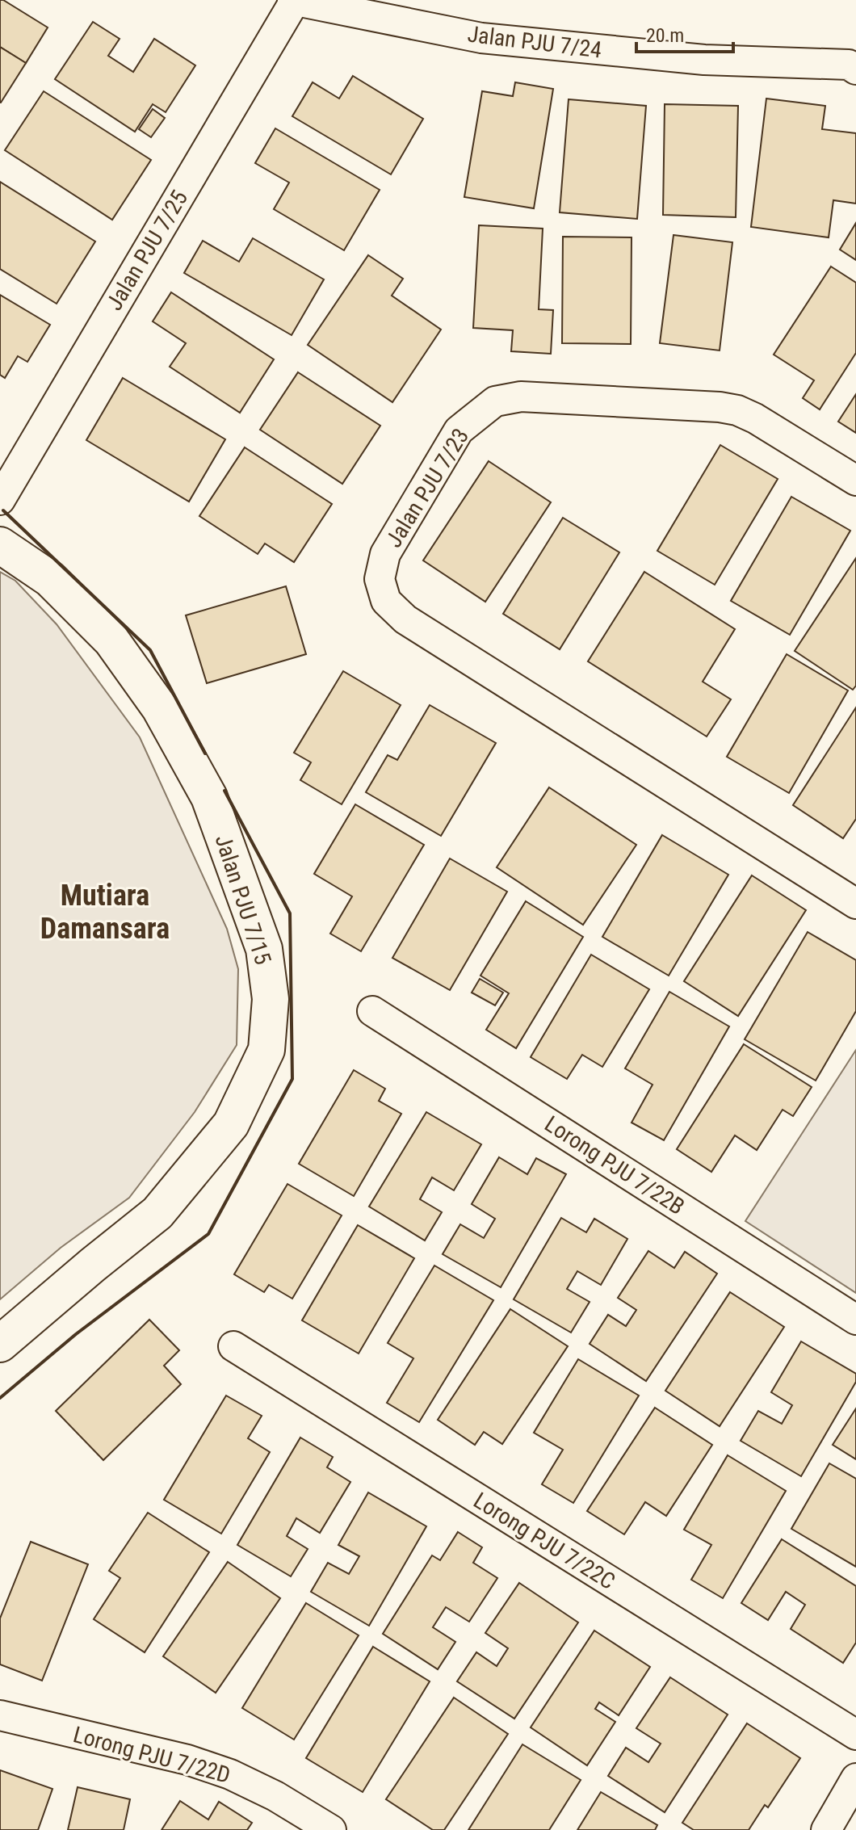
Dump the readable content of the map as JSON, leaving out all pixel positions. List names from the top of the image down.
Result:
{
  "streets": {
    "street": [
      "Jalan PJU 7/24",
      "Jalan PJU 7/25",
      "Jalan PJU 7/23",
      "Jalan PJU 7/15",
      "Lorong PJU 7/22B",
      "Lorong PJU 7/22C",
      "Lorong PJU 7/22D"
    ]
  },
  "crossings": [
    ["Jalan PJU 7/24", "Jalan PJU 7/25"]
  ],
  "districts": ["Mutiara Damansara"],
  "scale_bar": "20 m"
}
